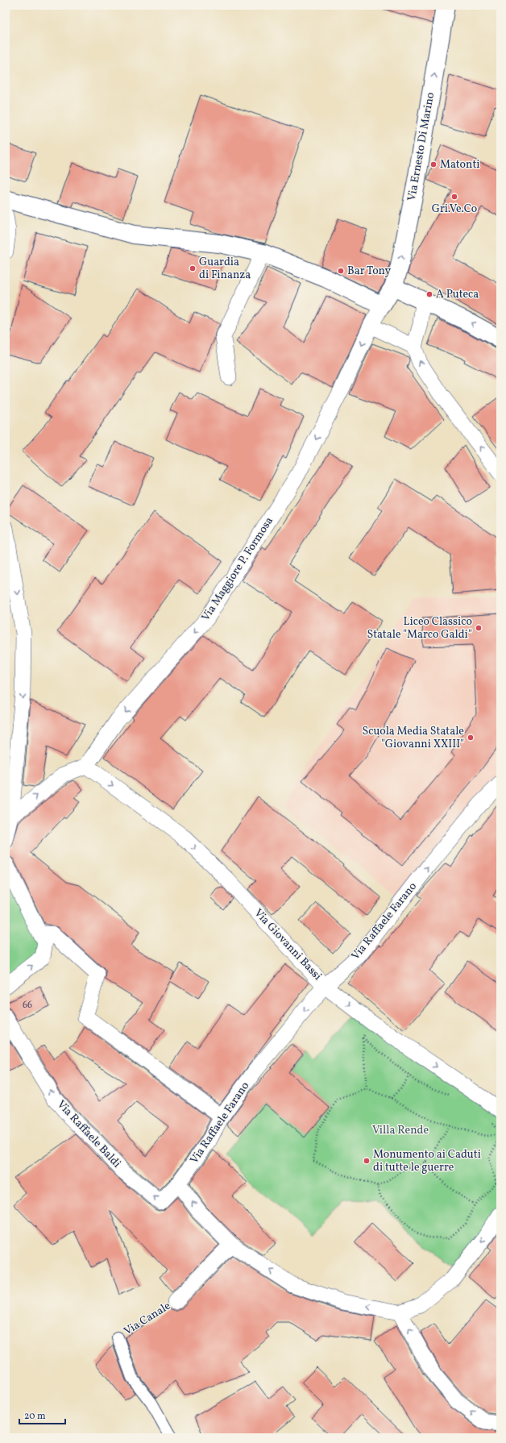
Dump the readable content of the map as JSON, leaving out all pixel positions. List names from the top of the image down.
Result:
{
  "streets": {
    "street": [
      "Via Ernesto Di Marino",
      "Via Maggiore P. Formosa",
      "Via Raffaele Farano",
      "Via Giovanni Bassi",
      "Via Raffaele Baldi",
      "Via Canale"
    ]
  },
  "crossings": [
    ["Via Ernesto Di Marino", "Via Maggiore P. Formosa"],
    ["Via Maggiore P. Formosa", "Via Giovanni Bassi"],
    ["Via Raffaele Farano", "Via Giovanni Bassi"],
    ["Via Raffaele Farano", "Via Raffaele Baldi"]
  ],
  "one_way": ["Via Ernesto Di Marino", "Via Maggiore P. Formosa", "Via Giovanni Bassi"],
  "parks": ["Villa Rende"],
  "places": [
    "Matonti",
    "Gri.Ve.Co",
    "Guardia di Finanza",
    "Bar Tony",
    "A Puteca",
    "Liceo Classico Statale \"Marco Galdi\"",
    "Scuola Media Statale \"Giovanni XXIII\"",
    "Monumento ai Caduti di tutte le guerre"
  ],
  "house_numbers": ["66"],
  "scale_bar": "20 m"
}
